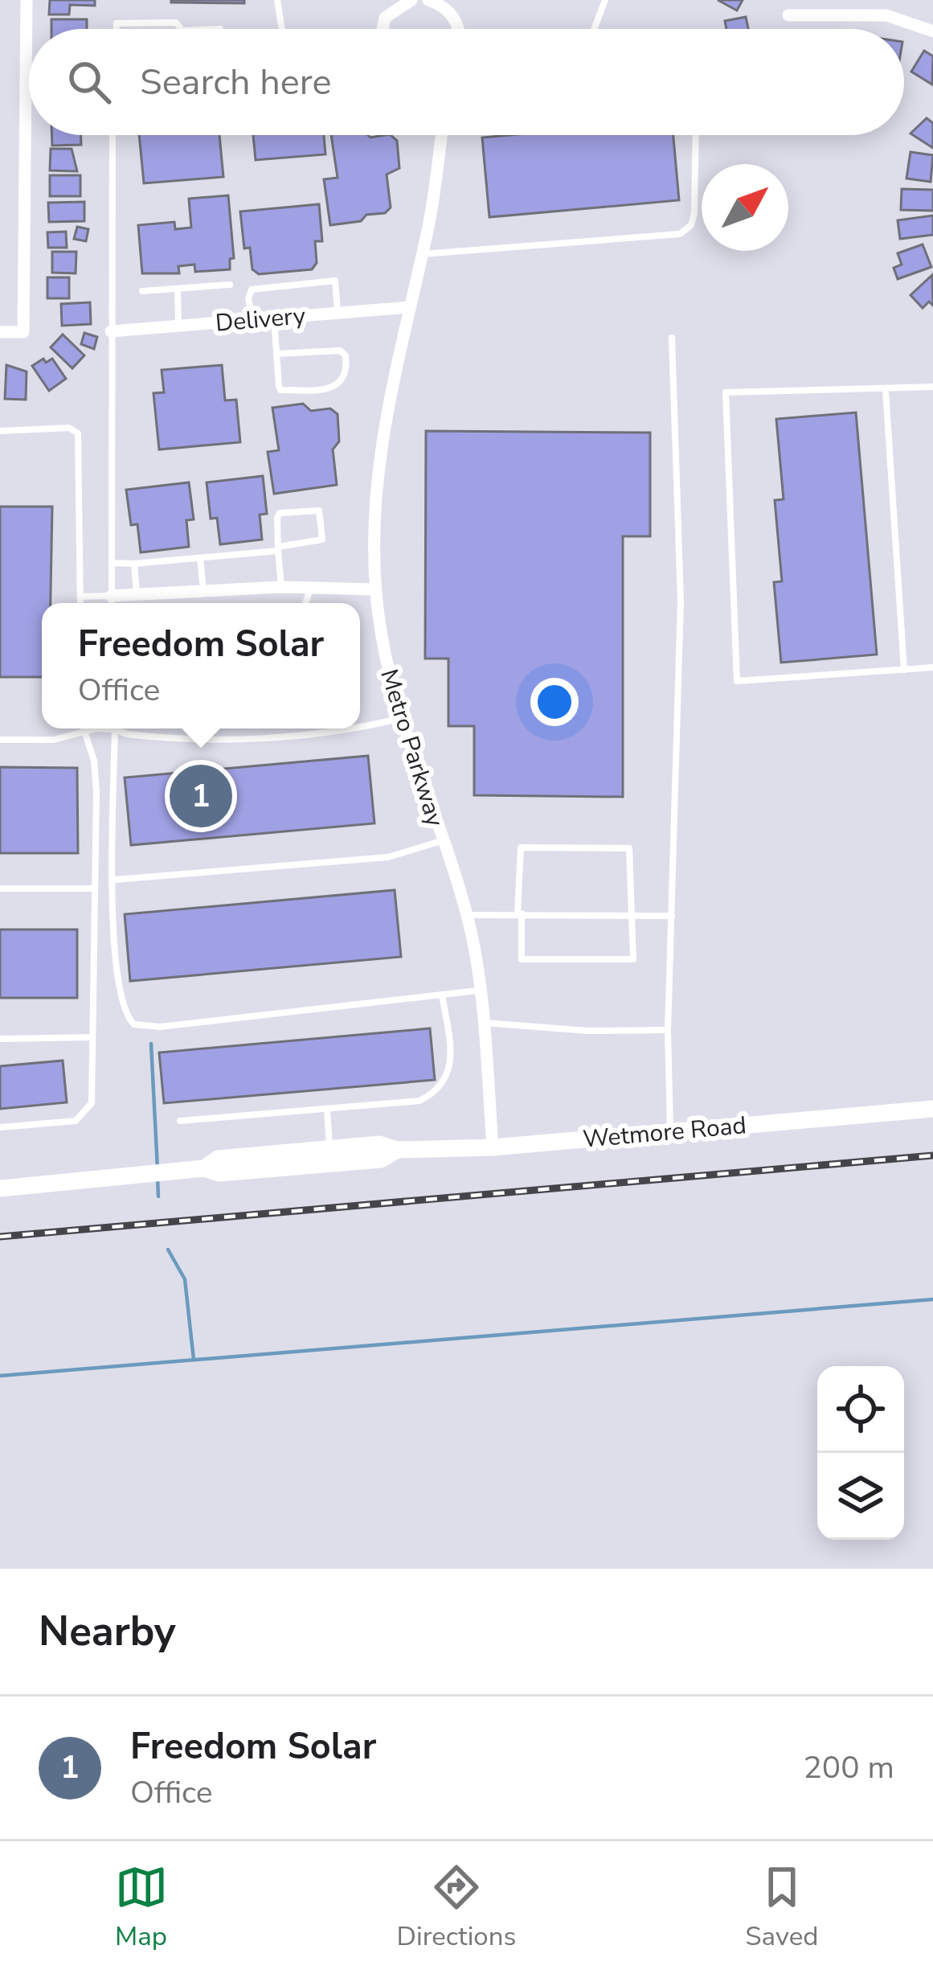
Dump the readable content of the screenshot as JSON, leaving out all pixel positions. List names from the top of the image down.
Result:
{
  "streets": {
    "main road": ["Wetmore Road"],
    "street": ["Delivery", "Metro Parkway"]
  },
  "crossings": [
    ["Delivery", "Metro Parkway"],
    ["Metro Parkway", "Wetmore Road"]
  ],
  "north": "top right",
  "page": {
    "search": "Search here",
    "popup": ["Freedom Solar", "Office"],
    "pins": "1",
    "heading": "Nearby",
    "list": [
      {
        "mark": "1",
        "name": "Freedom Solar",
        "note": "Office",
        "value": "200 m"
      }
    ],
    "nav": ["Map", "Directions", "Saved"]
  }
}
